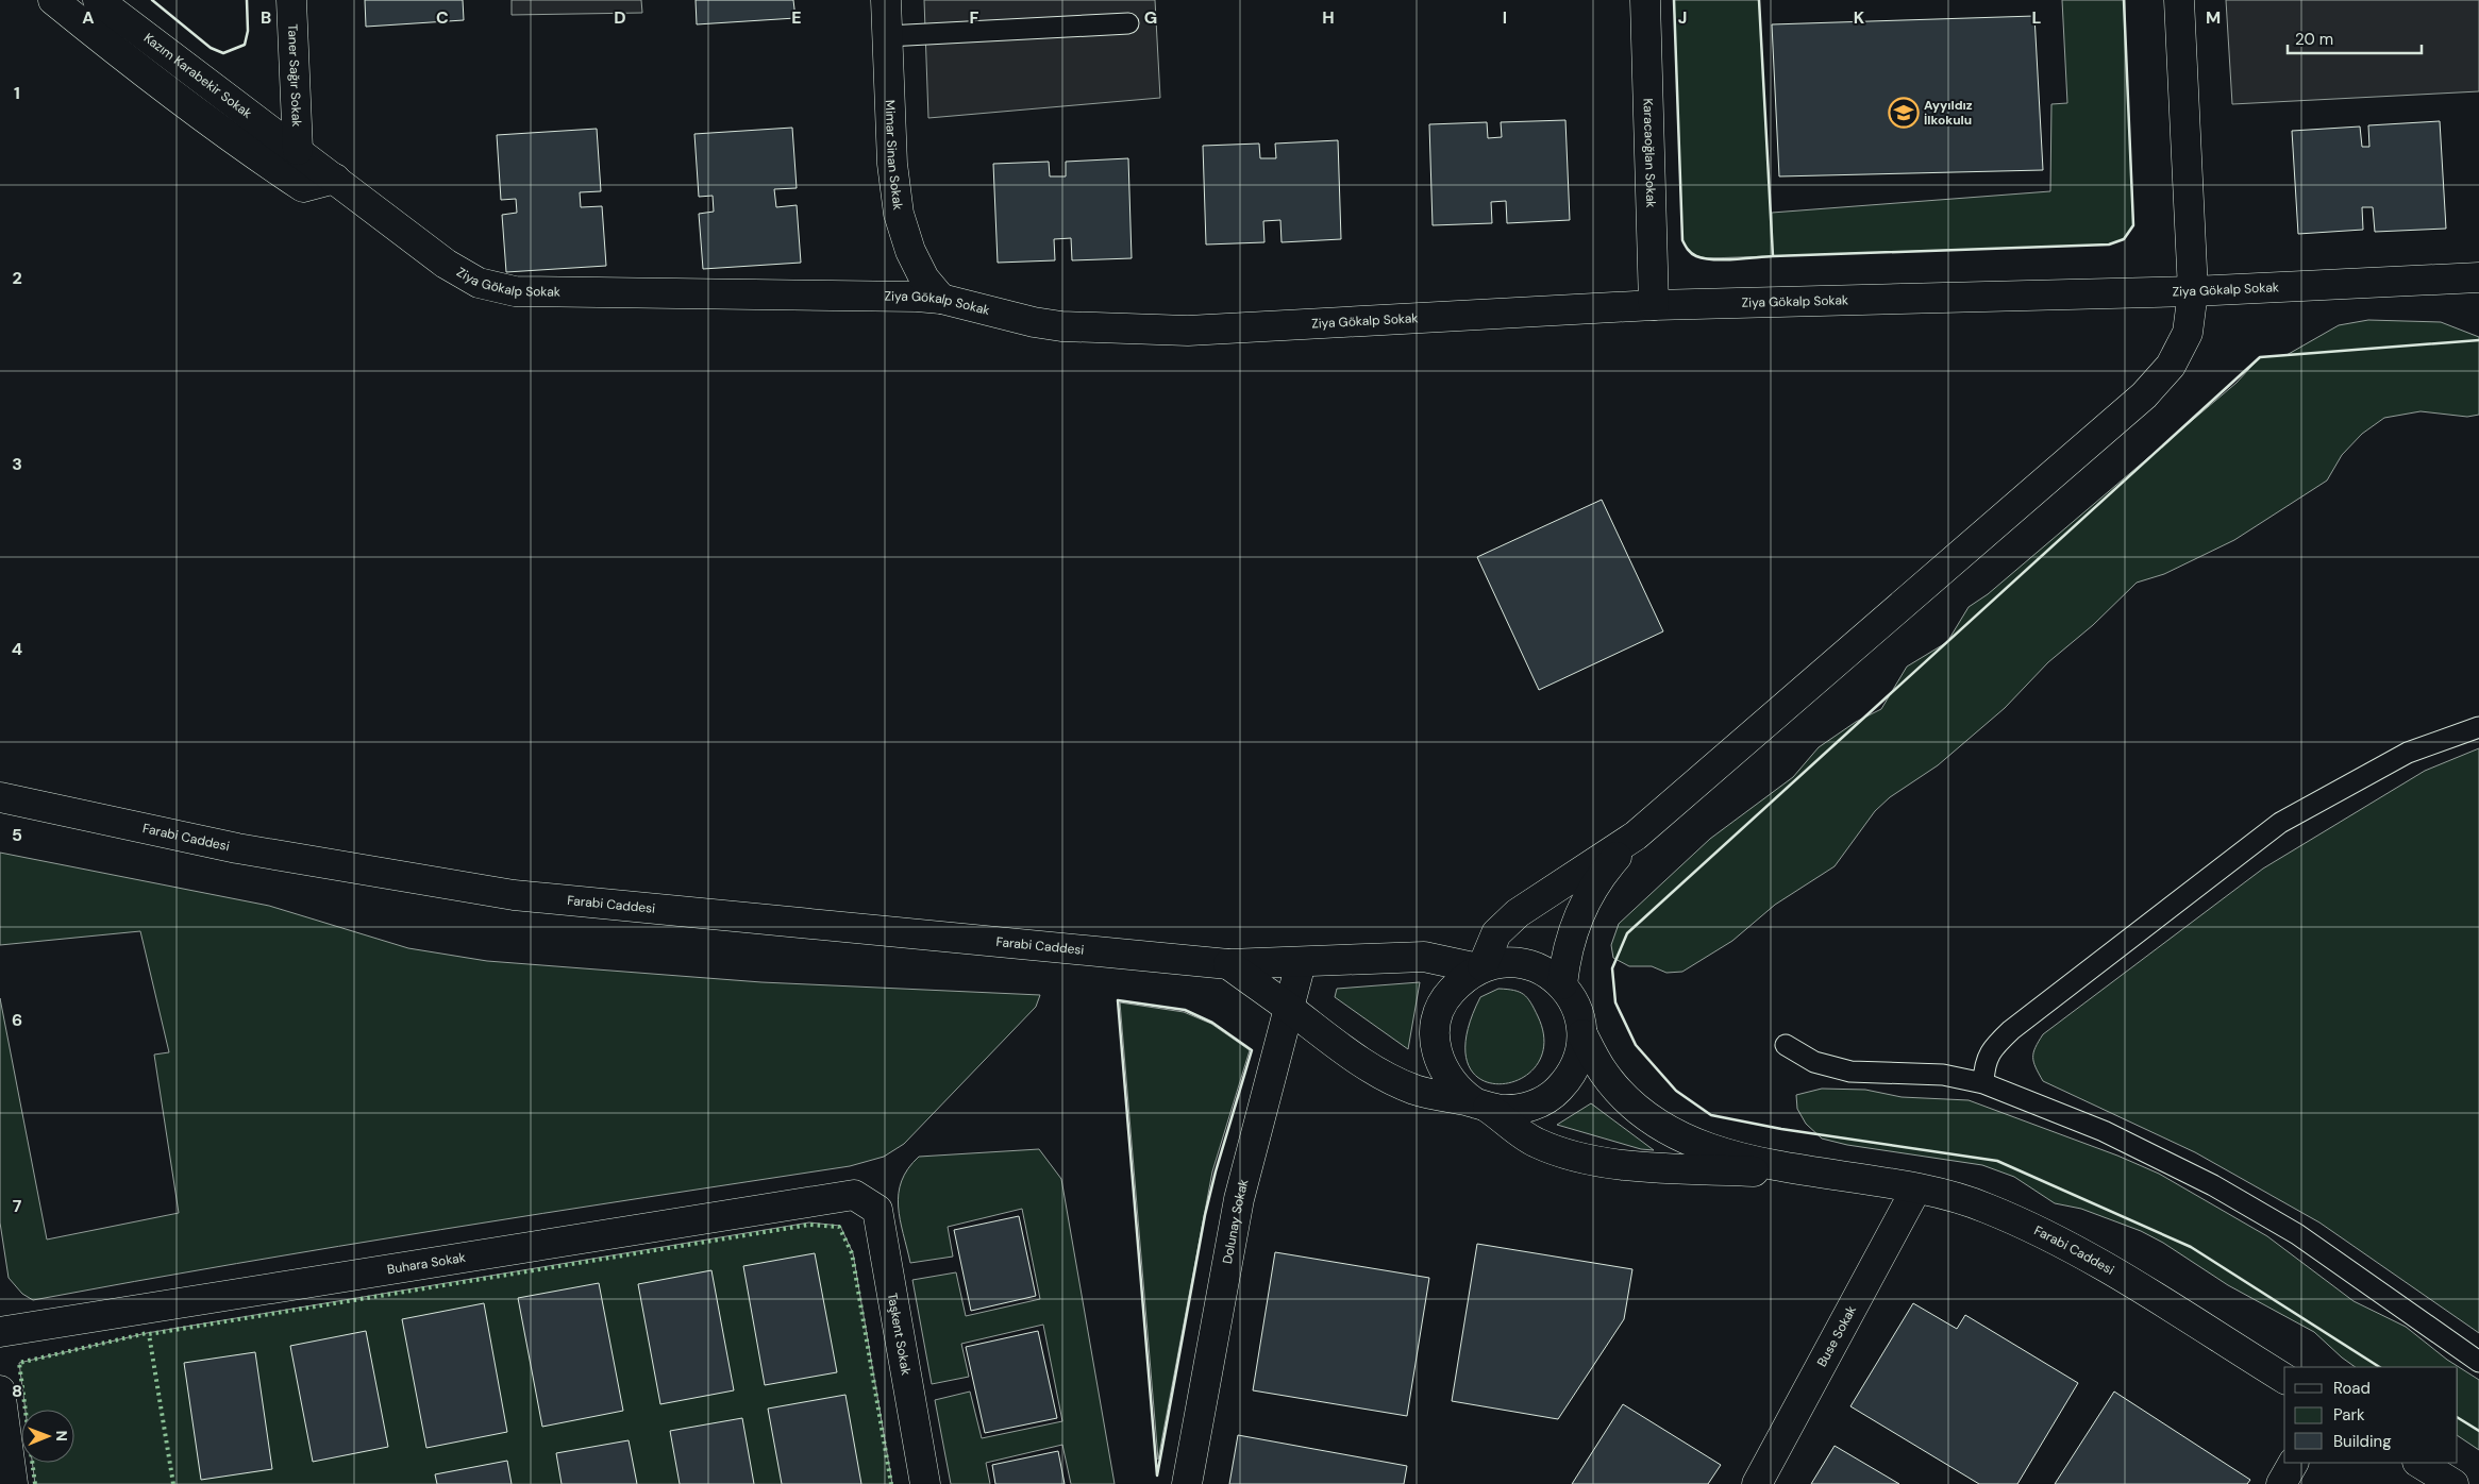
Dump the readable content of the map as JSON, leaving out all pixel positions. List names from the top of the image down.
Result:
{
  "streets": {
    "street": [
      "Kazım Karabekir Sokak",
      "Taner Sağır Sokak",
      "Karacaoğlan Sokak",
      "Mimar Sinan Sokak",
      "Ziya Gökalp Sokak",
      "Farabi Caddesi",
      "Dolunay Sokak",
      "Buhara Sokak",
      "Taşkent Sokak",
      "Buse Sokak"
    ]
  },
  "crossings": [
    ["Kazım Karabekir Sokak", "Taner Sağır Sokak"],
    ["Kazım Karabekir Sokak", "Ziya Gökalp Sokak"],
    ["Taner Sağır Sokak", "Ziya Gökalp Sokak"],
    ["Karacaoğlan Sokak", "Ziya Gökalp Sokak"],
    ["Mimar Sinan Sokak", "Ziya Gökalp Sokak"],
    ["Farabi Caddesi", "Dolunay Sokak"],
    ["Farabi Caddesi", "Buse Sokak"],
    ["Buhara Sokak", "Taşkent Sokak"]
  ],
  "places": {
    "school or university": ["Ayyıldız İlkokulu"]
  },
  "legend": ["Road", "Park", "Building"],
  "scale_bar": "20 m",
  "north": "right",
  "grid": {
    "columns": [
      "A",
      "B",
      "C",
      "D",
      "E",
      "F",
      "G",
      "H",
      "I",
      "J",
      "K",
      "L",
      "M"
    ],
    "rows": [
      "1",
      "2",
      "3",
      "4",
      "5",
      "6",
      "7",
      "8"
    ]
  }
}
